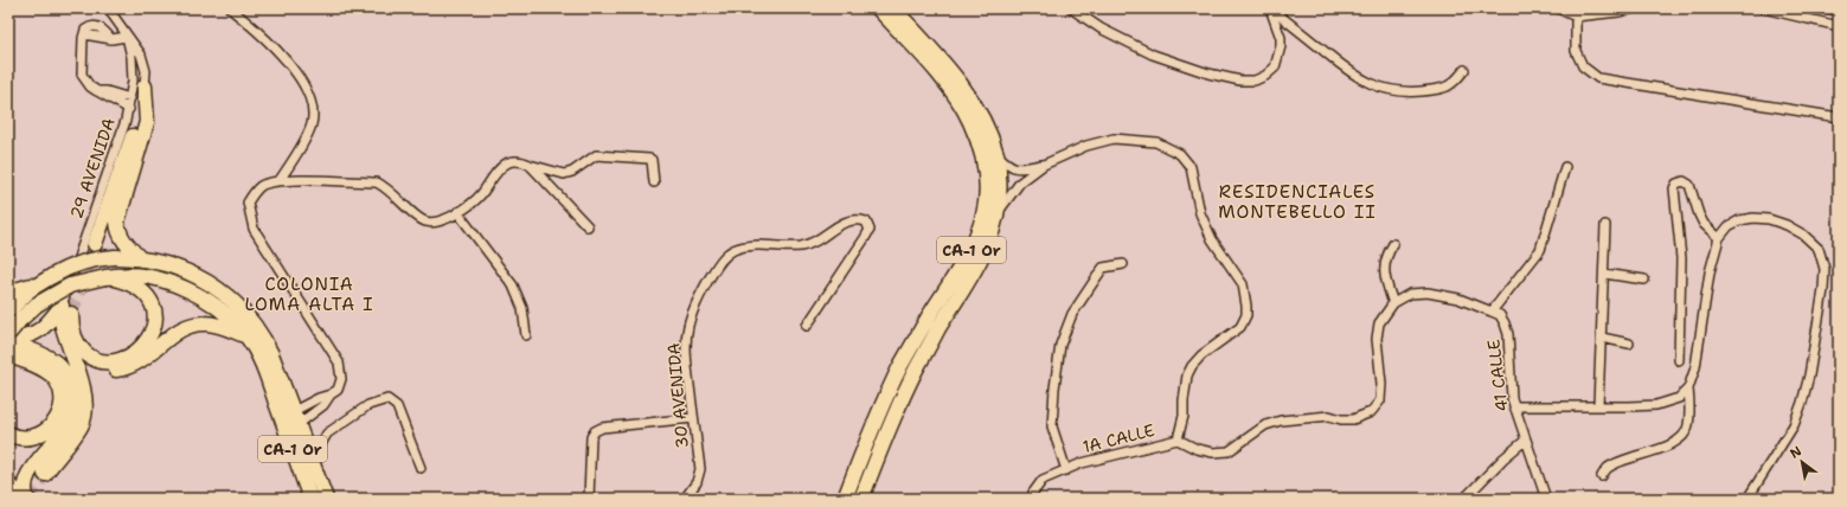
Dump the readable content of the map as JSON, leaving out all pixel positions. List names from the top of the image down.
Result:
{
  "streets": {
    "highway": ["CA-1 Or"],
    "street": [
      "29 AVENIDA",
      "41 CALLE",
      "30 AVENIDA",
      "1A CALLE"
    ]
  },
  "districts": ["RESIDENCIALES MONTEBELLO II", "COLONIA LOMA ALTA I"],
  "north": "top left"
}
